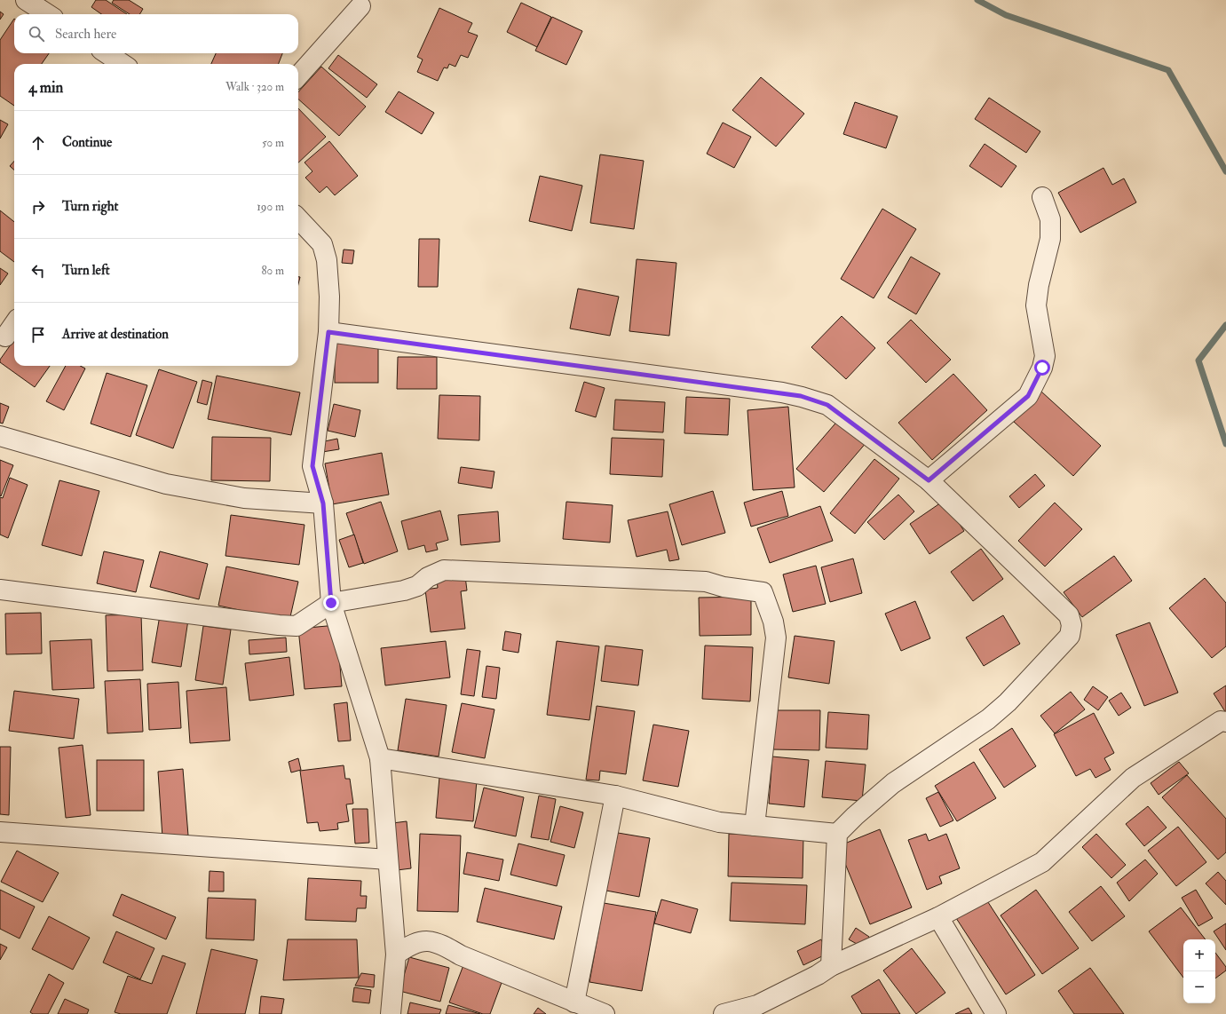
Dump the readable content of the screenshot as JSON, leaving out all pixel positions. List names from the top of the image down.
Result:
{
  "page": {
    "search": "Search here",
    "heading": ["4 min", "Walk · 320 m"],
    "list": [
      ["Continue", "50 m"],
      ["Turn right", "190 m"],
      ["Turn left", "80 m"],
      "Arrive at destination"
    ],
    "map_buttons": ["+", "−"]
  }
}
